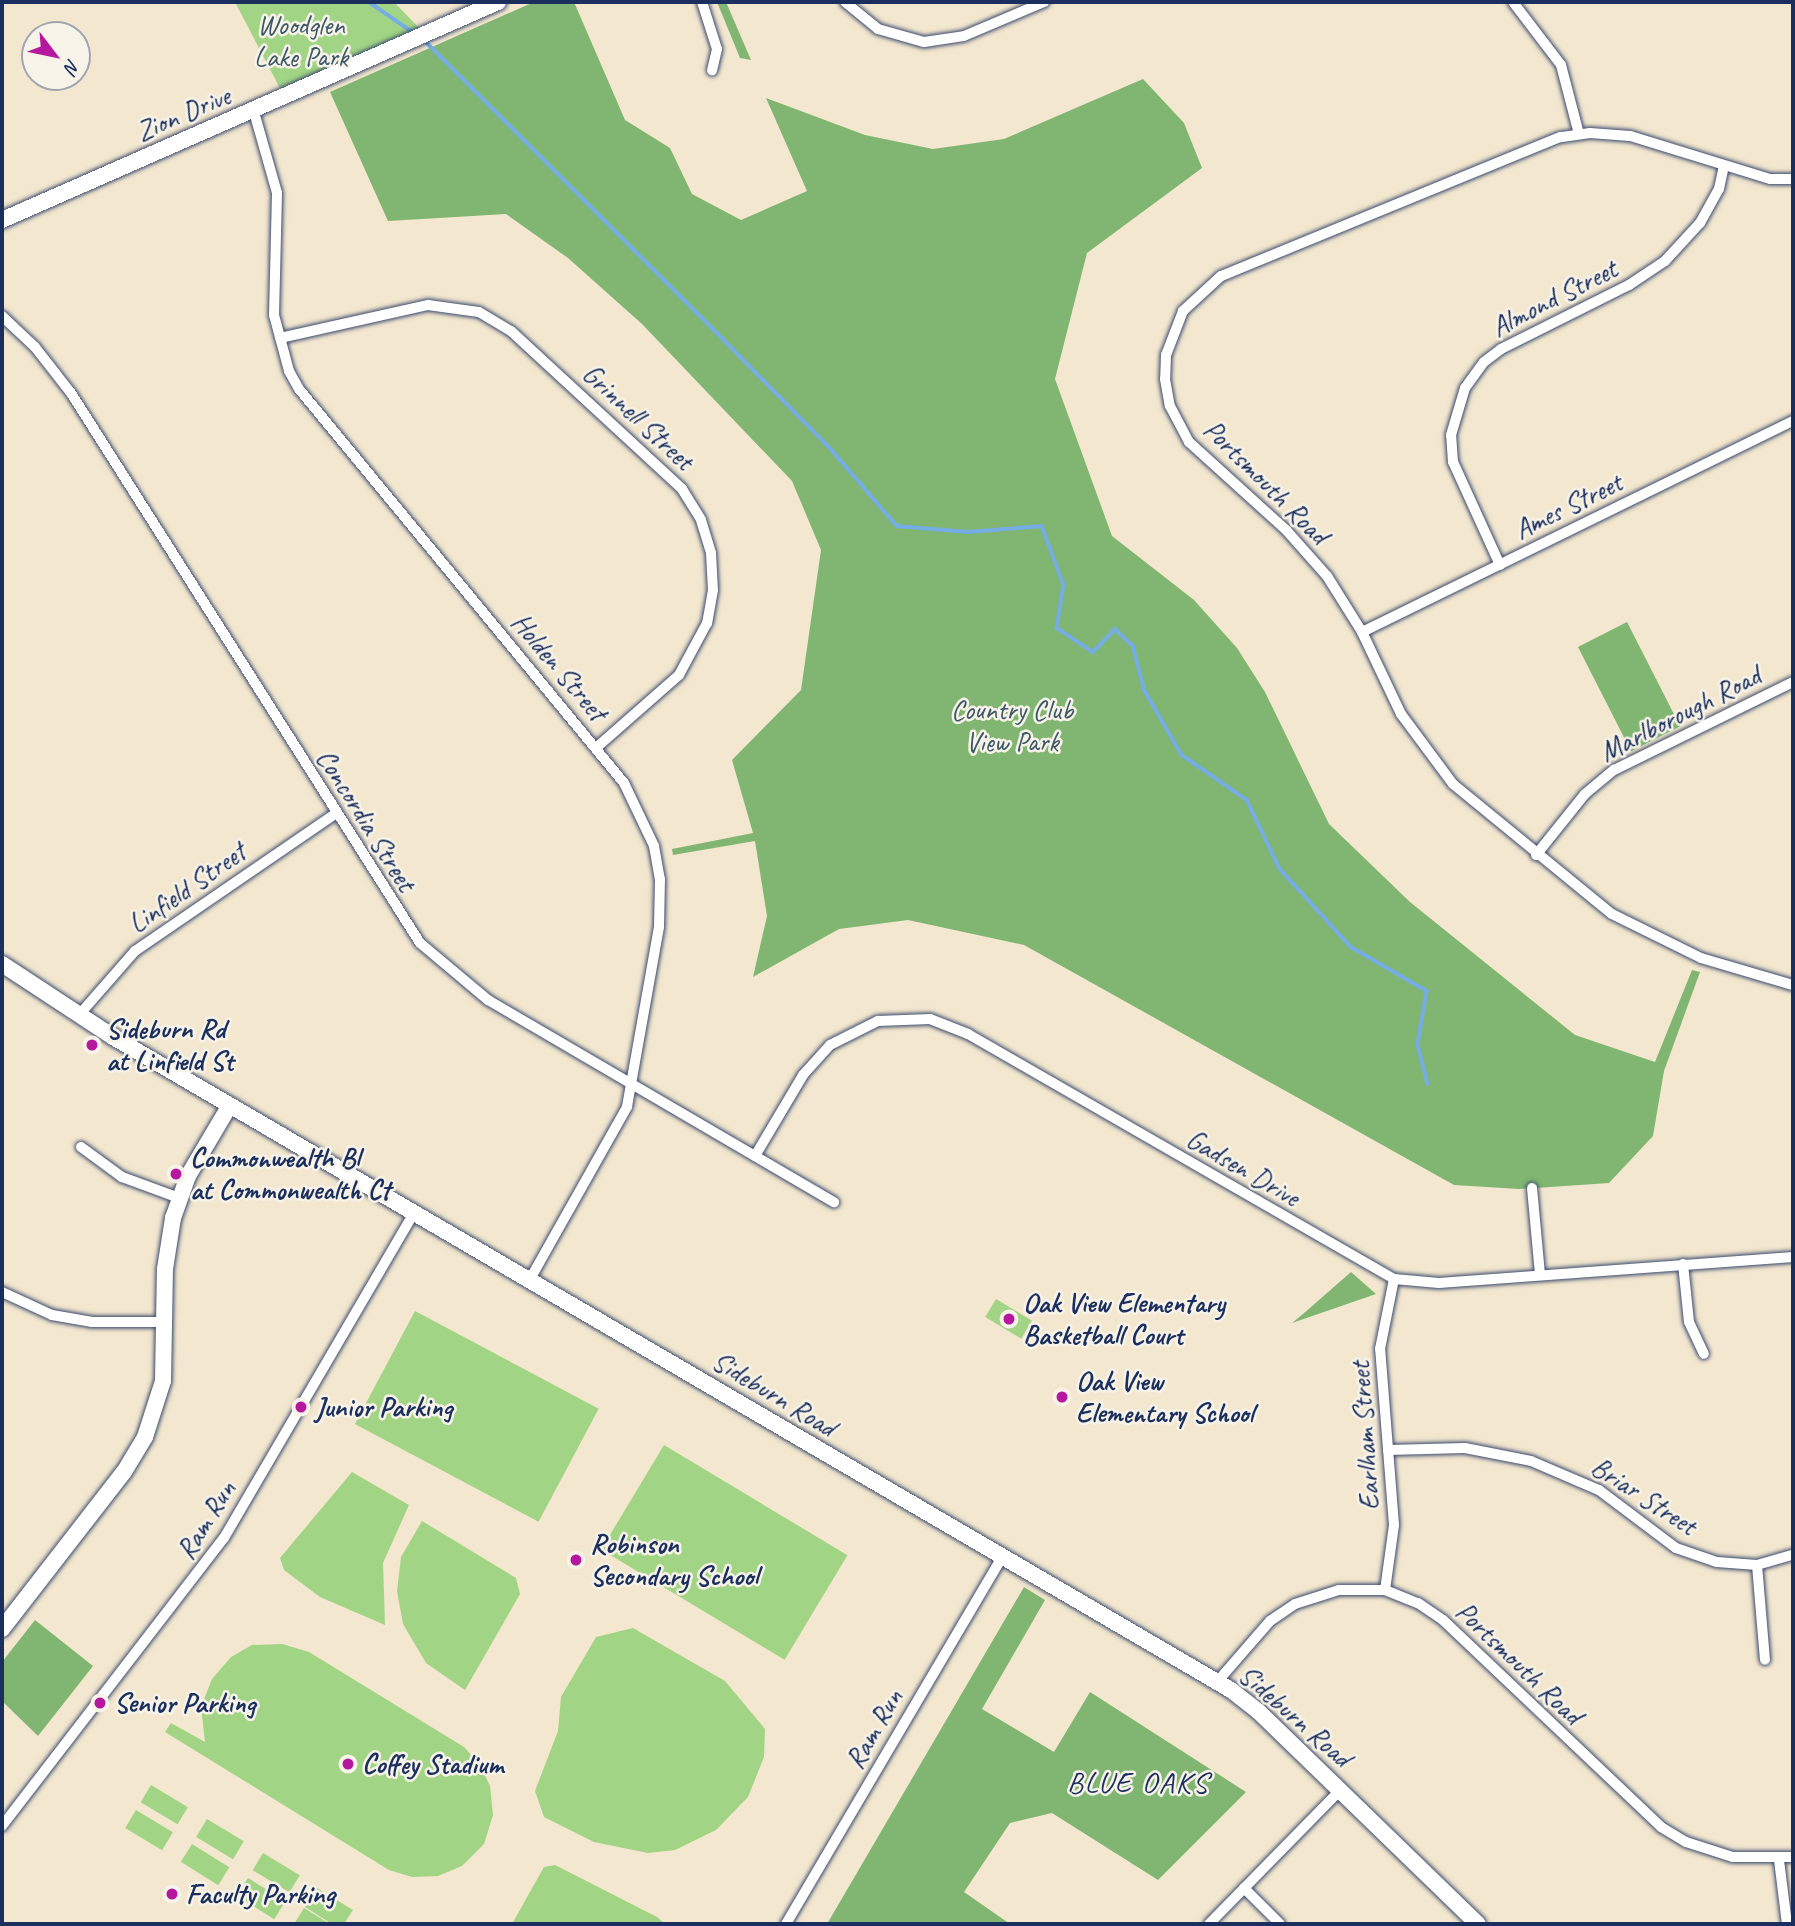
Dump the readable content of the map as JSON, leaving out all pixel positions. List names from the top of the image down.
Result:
{
  "streets": {
    "street": [
      "Zion Drive",
      "Almond Street",
      "Grinnell Street",
      "Portsmouth Road",
      "Ames Street",
      "Holden Street",
      "Marlborough Road",
      "Concordia Street",
      "Linfield Street",
      "Gadsen Drive",
      "Sideburn Road",
      "Earlham Street",
      "Briar Street",
      "Ram Run"
    ]
  },
  "crossings": [
    ["Zion Drive", "Holden Street"],
    ["Almond Street", "Portsmouth Road"],
    ["Almond Street", "Ames Street"],
    ["Grinnell Street", "Holden Street"],
    ["Portsmouth Road", "Ames Street"],
    ["Portsmouth Road", "Marlborough Road"],
    ["Portsmouth Road", "Sideburn Road"],
    ["Portsmouth Road", "Earlham Street"],
    ["Holden Street", "Concordia Street"],
    ["Holden Street", "Sideburn Road"],
    ["Concordia Street", "Linfield Street"],
    ["Concordia Street", "Gadsen Drive"],
    ["Linfield Street", "Sideburn Road"],
    ["Gadsen Drive", "Earlham Street"],
    ["Sideburn Road", "Ram Run"],
    ["Earlham Street", "Briar Street"]
  ],
  "districts": ["BLUE OAKS"],
  "parks": ["Woodglen Lake Park", "Country Club View Park"],
  "places": [
    "Sideburn Rd at Linfield St",
    "Commonwealth Bl at Commonwealth Ct",
    "Oak View Elementary Basketball Court",
    "Oak View Elementary School",
    "Junior Parking",
    "Robinson Secondary School",
    "Senior Parking",
    "Coffey Stadium",
    "Faculty Parking"
  ],
  "north": "bottom right"
}
